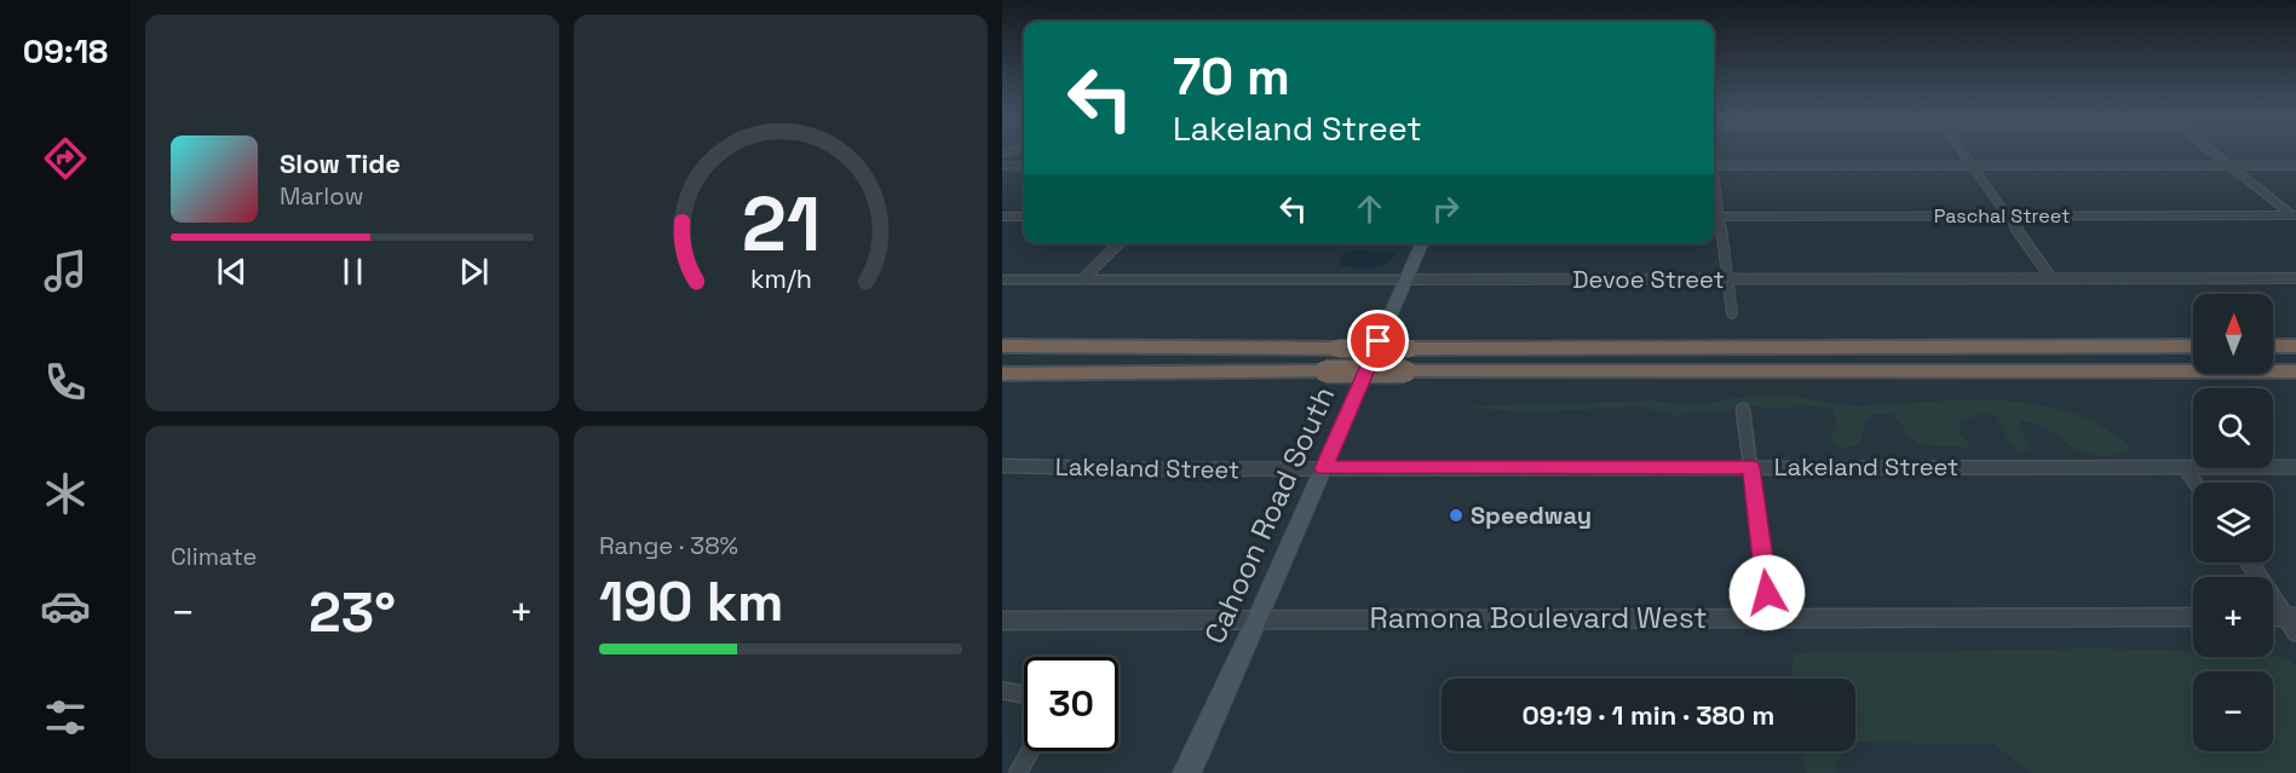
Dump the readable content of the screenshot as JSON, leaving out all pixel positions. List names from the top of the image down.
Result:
{
  "streets": {
    "main road": ["Cahoon Road South"],
    "street": [
      "Paschal Street",
      "Devoe Street",
      "Lakeland Street",
      "Ramona Boulevard West"
    ]
  },
  "crossings": [
    ["Devoe Street", "Cahoon Road South"],
    ["Lakeland Street", "Cahoon Road South"],
    ["Cahoon Road South", "Ramona Boulevard West"]
  ],
  "places": ["Speedway"],
  "north": "top",
  "page": {
    "tabs": "09:18",
    "turn": ["70 m", "Lakeland Street"],
    "song": ["Slow Tide", "Marlow"],
    "map_buttons": ["+", "−"],
    "tile": [
      "Climate",
      ["Range · 38%", "190 km"]
    ],
    "heat": ["−", "23°", "+"],
    "limit": "30",
    "trip": "09:19 · 1 min · 380 m",
    "gauge": ["21", "km/h"]
  }
}
